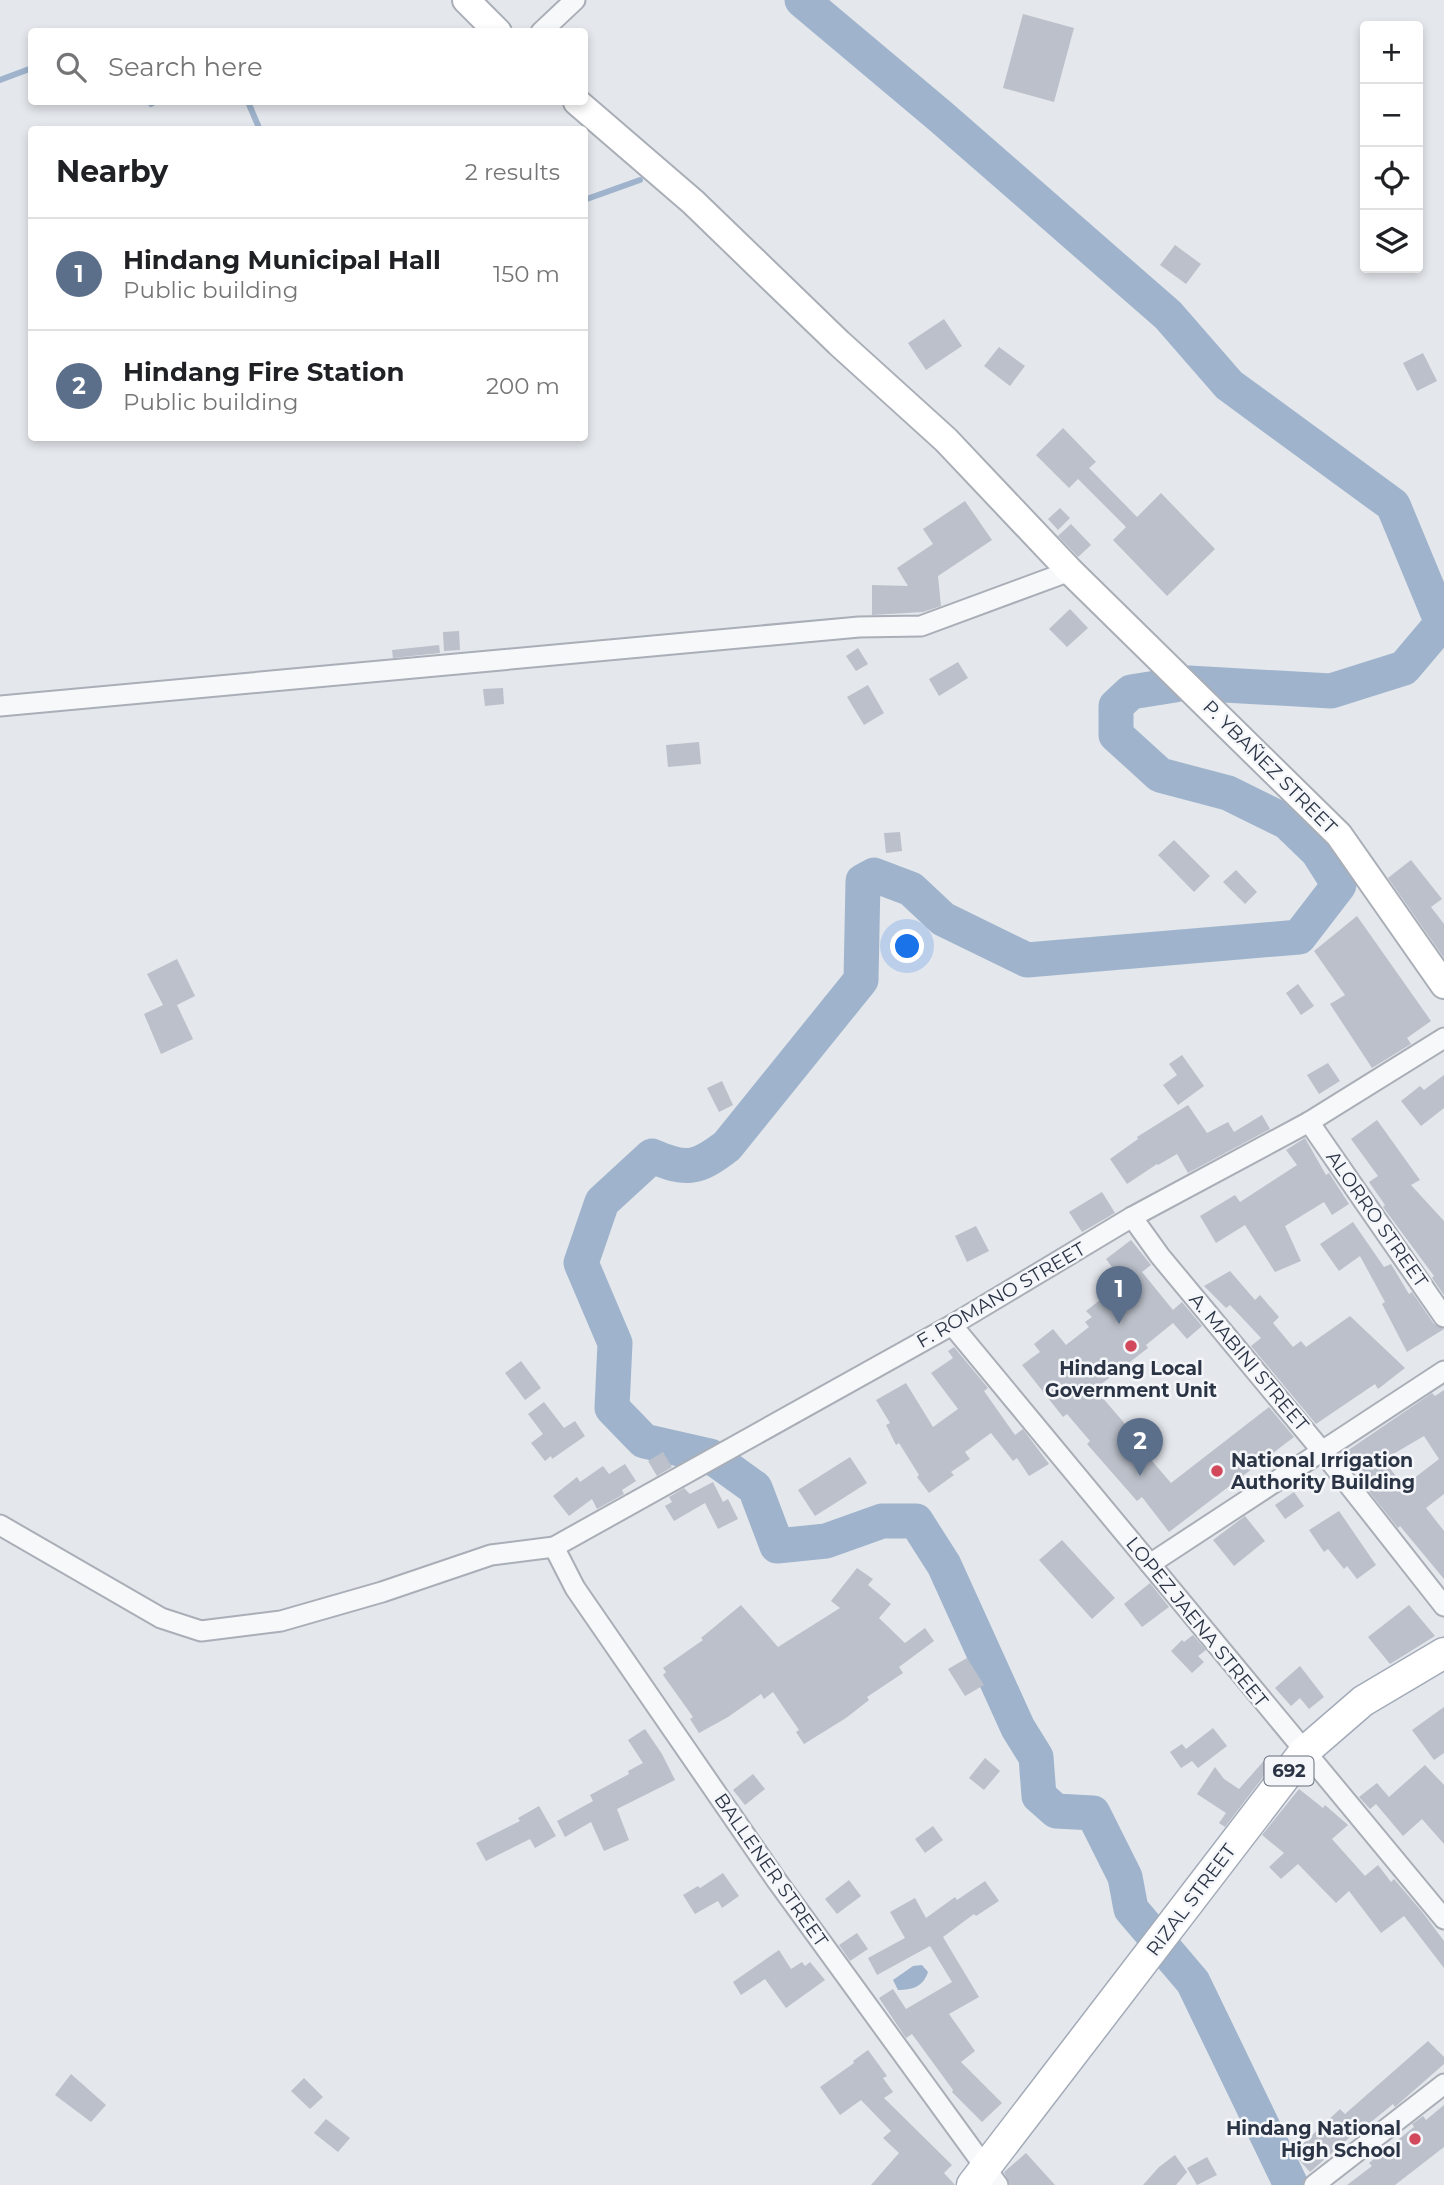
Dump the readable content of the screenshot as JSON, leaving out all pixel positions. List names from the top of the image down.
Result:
{
  "streets": {
    "main road": ["692", "RIZAL STREET"],
    "street": [
      "P. YBAÑEZ STREET",
      "ALORRO STREET",
      "F. ROMANO STREET",
      "A. MABINI STREET",
      "LOPEZ JAENA STREET",
      "BALLENER STREET"
    ]
  },
  "crossings": [
    ["ALORRO STREET", "F. ROMANO STREET"],
    ["F. ROMANO STREET", "A. MABINI STREET"],
    ["F. ROMANO STREET", "LOPEZ JAENA STREET"],
    ["F. ROMANO STREET", "BALLENER STREET"],
    ["LOPEZ JAENA STREET", "RIZAL STREET"],
    ["BALLENER STREET", "RIZAL STREET"]
  ],
  "places": ["Hindang Local Government Unit", "National Irrigation Authority Building", "Hindang National High School"],
  "page": {
    "map_buttons": ["+", "−"],
    "search": "Search here",
    "heading": ["Nearby", "2 results"],
    "list": [
      {
        "mark": "1",
        "name": "Hindang Municipal Hall",
        "note": "Public building",
        "value": "150 m"
      },
      {
        "mark": "2",
        "name": "Hindang Fire Station",
        "note": "Public building",
        "value": "200 m"
      }
    ],
    "pins": ["1", "2"]
  }
}
